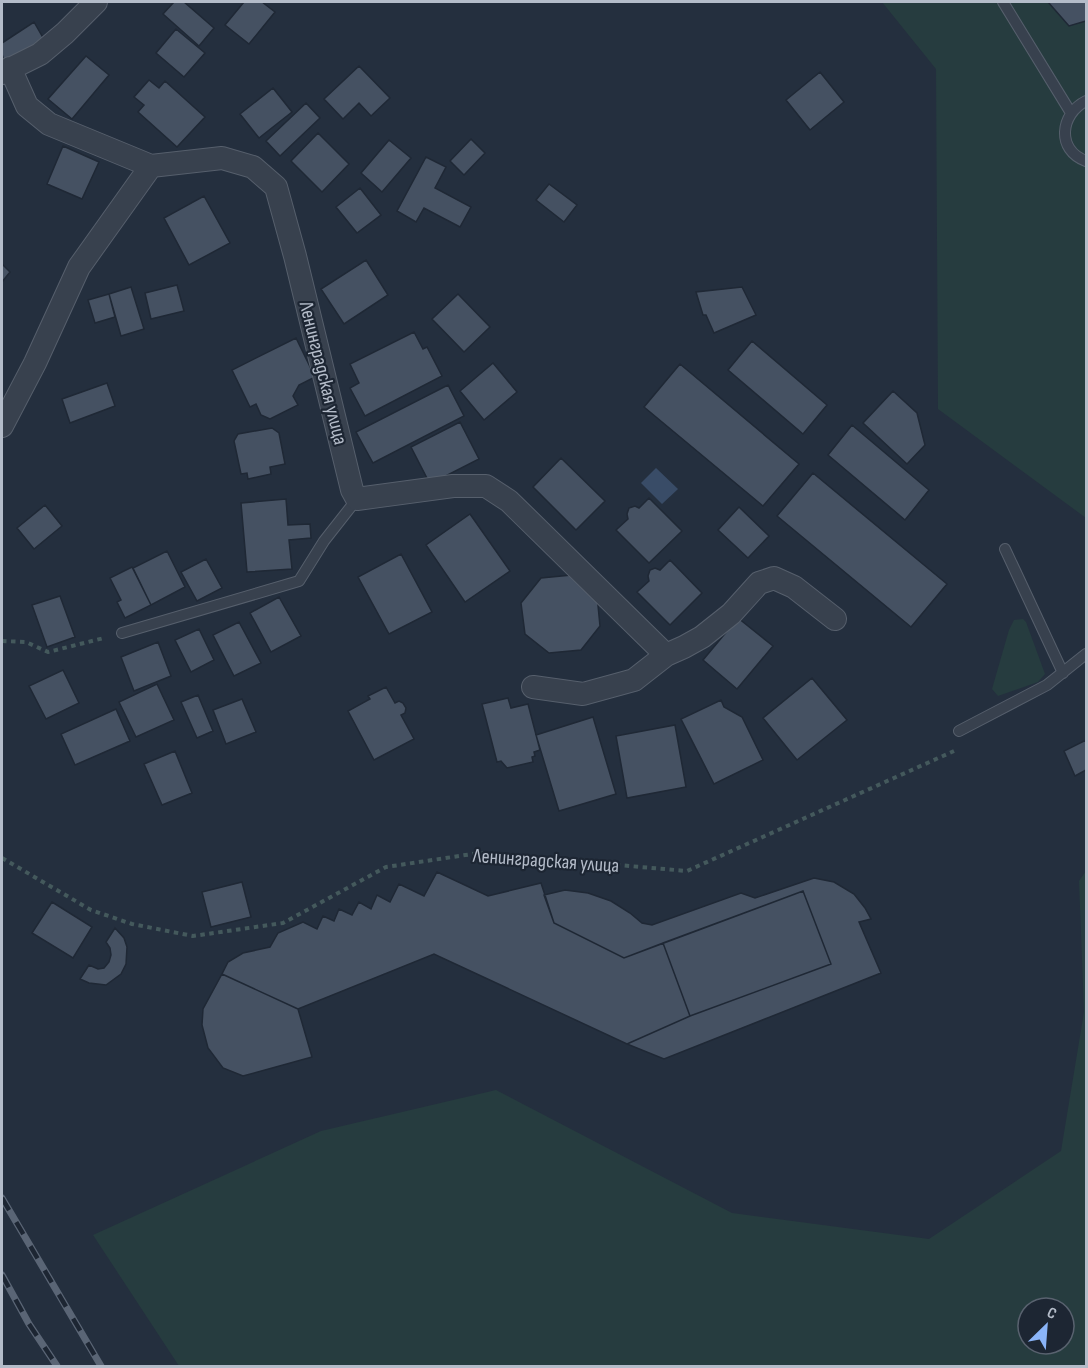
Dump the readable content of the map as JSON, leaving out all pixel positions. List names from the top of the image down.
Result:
{
  "streets": {
    "street": ["Ленинградская улица"]
  },
  "north": "top right"
}
